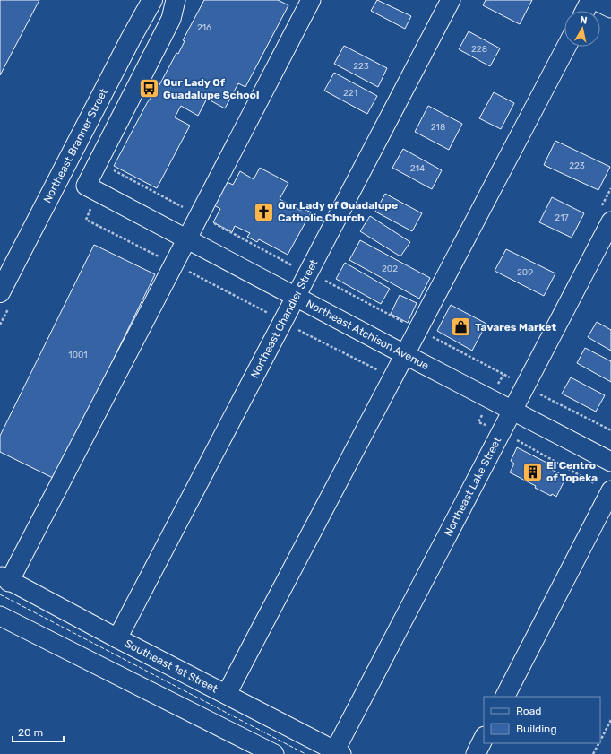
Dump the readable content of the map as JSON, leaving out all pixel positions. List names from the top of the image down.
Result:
{
  "streets": {
    "main road": ["Northeast Branner Street"],
    "street": [
      "Northeast Chandler Street",
      "Northeast Atchison Avenue",
      "Northeast Lake Street",
      "Southeast 1st Street"
    ]
  },
  "crossings": [
    ["Northeast Chandler Street", "Northeast Atchison Avenue"],
    ["Northeast Chandler Street", "Southeast 1st Street"],
    ["Northeast Atchison Avenue", "Northeast Lake Street"],
    ["Northeast Lake Street", "Southeast 1st Street"]
  ],
  "places": {
    "bus stop": ["Our Lady Of Guadalupe School"],
    "church": ["Our Lady of Guadalupe Catholic Church"],
    "shop": ["Tavares Market"],
    "building": ["El Centro of Topeka"]
  },
  "house_numbers": [
    "216",
    "228",
    "223",
    "221",
    "218",
    "223",
    "214",
    "217",
    "202",
    "209",
    "1001"
  ],
  "legend": ["Road", "Building"],
  "scale_bar": "20 m",
  "north": "top"
}
